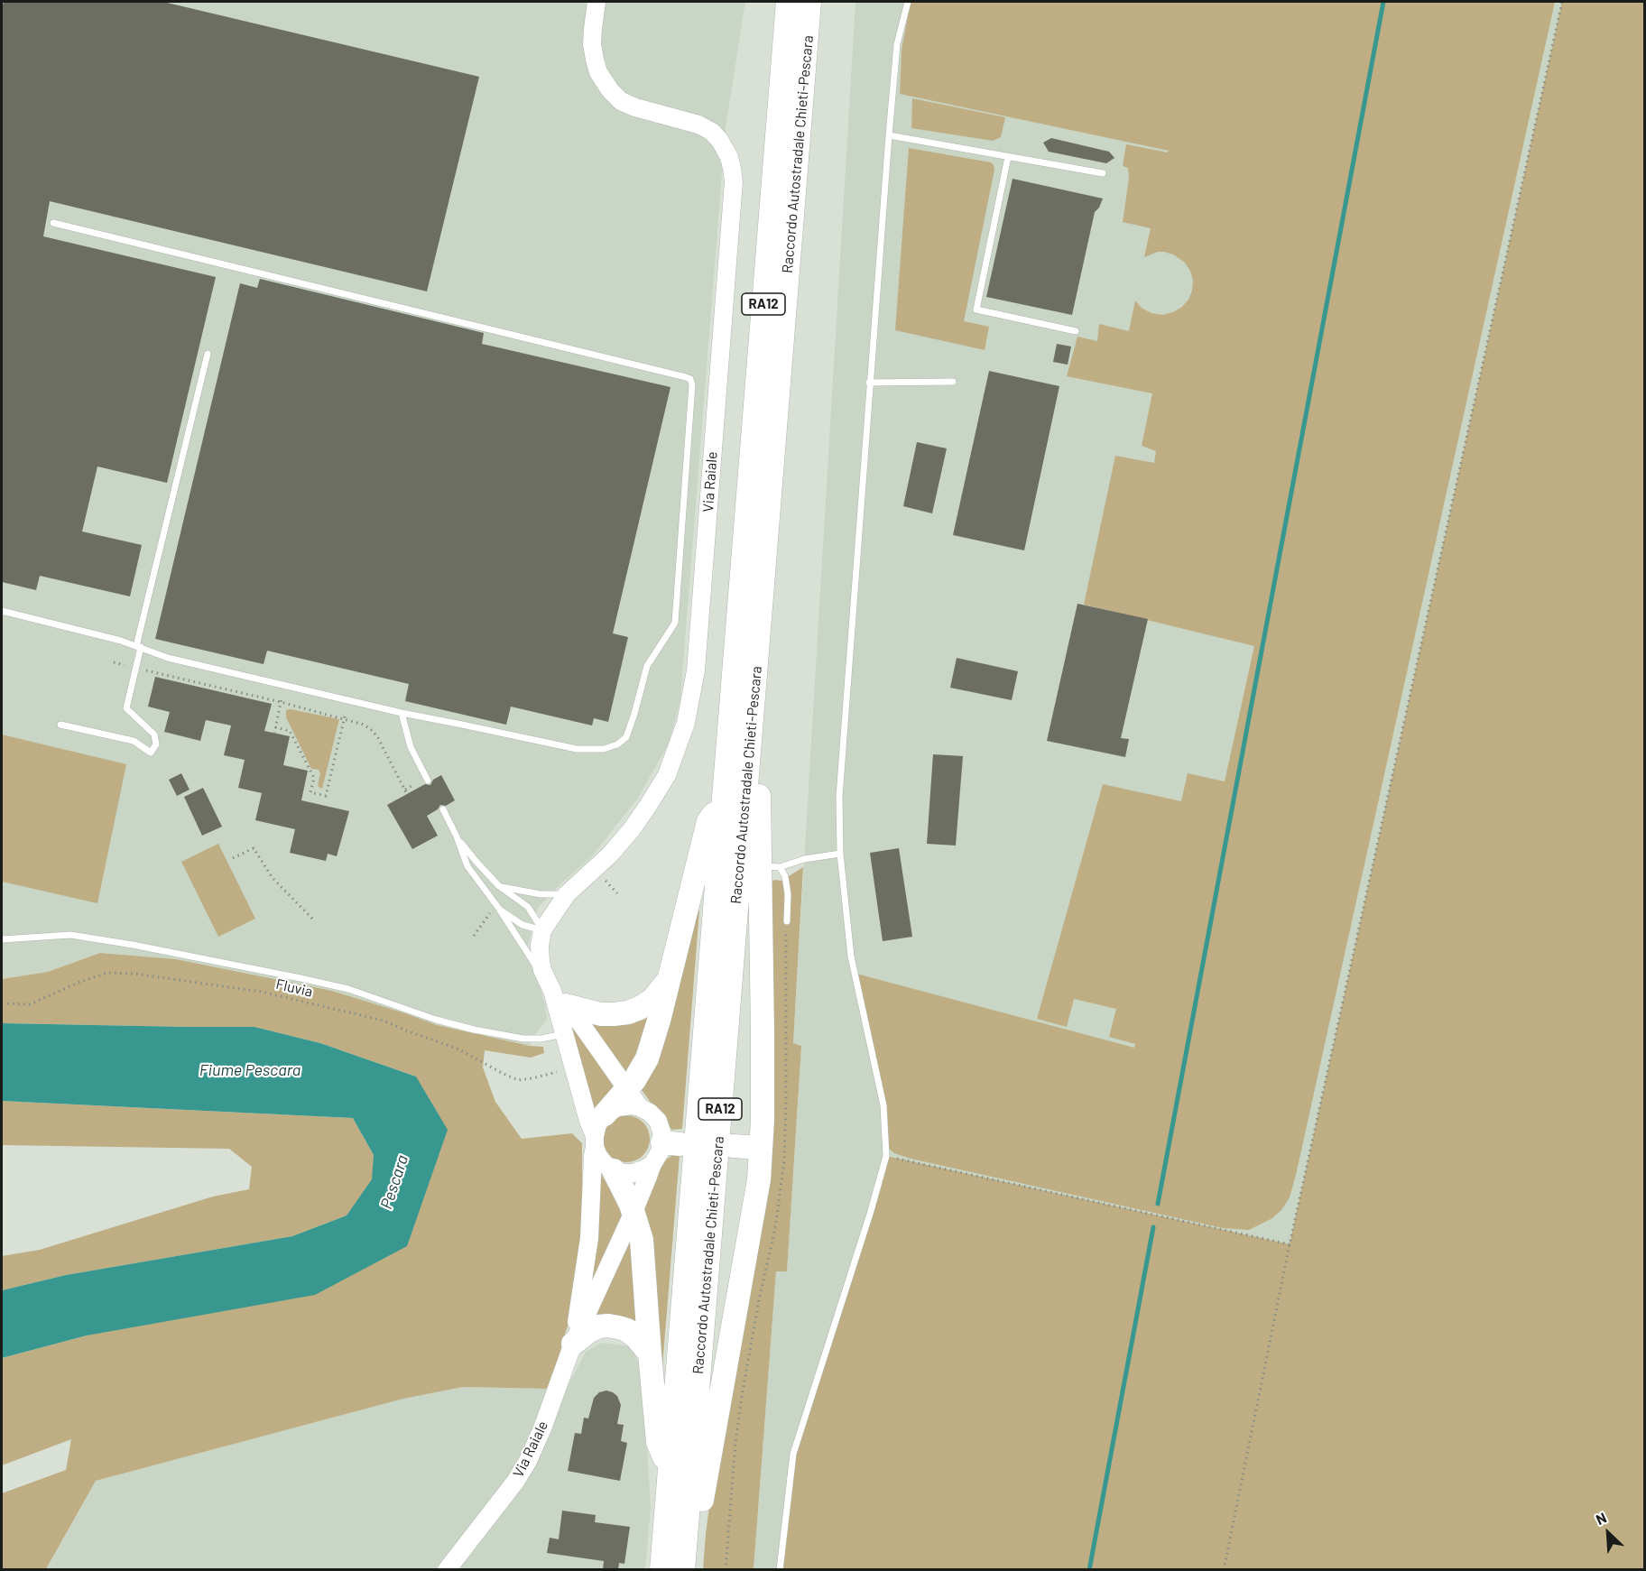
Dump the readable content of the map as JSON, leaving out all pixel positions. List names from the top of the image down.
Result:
{
  "streets": {
    "highway": ["Raccordo Autostradale Chieti-Pescara", "RA12"],
    "street": ["Via Raiale"],
    "path": ["Fluvia"]
  },
  "crossings": [
    ["Via Raiale", "Fluvia"]
  ],
  "water": ["Fiume Pescara", "Pescara"],
  "north": "top left"
}
